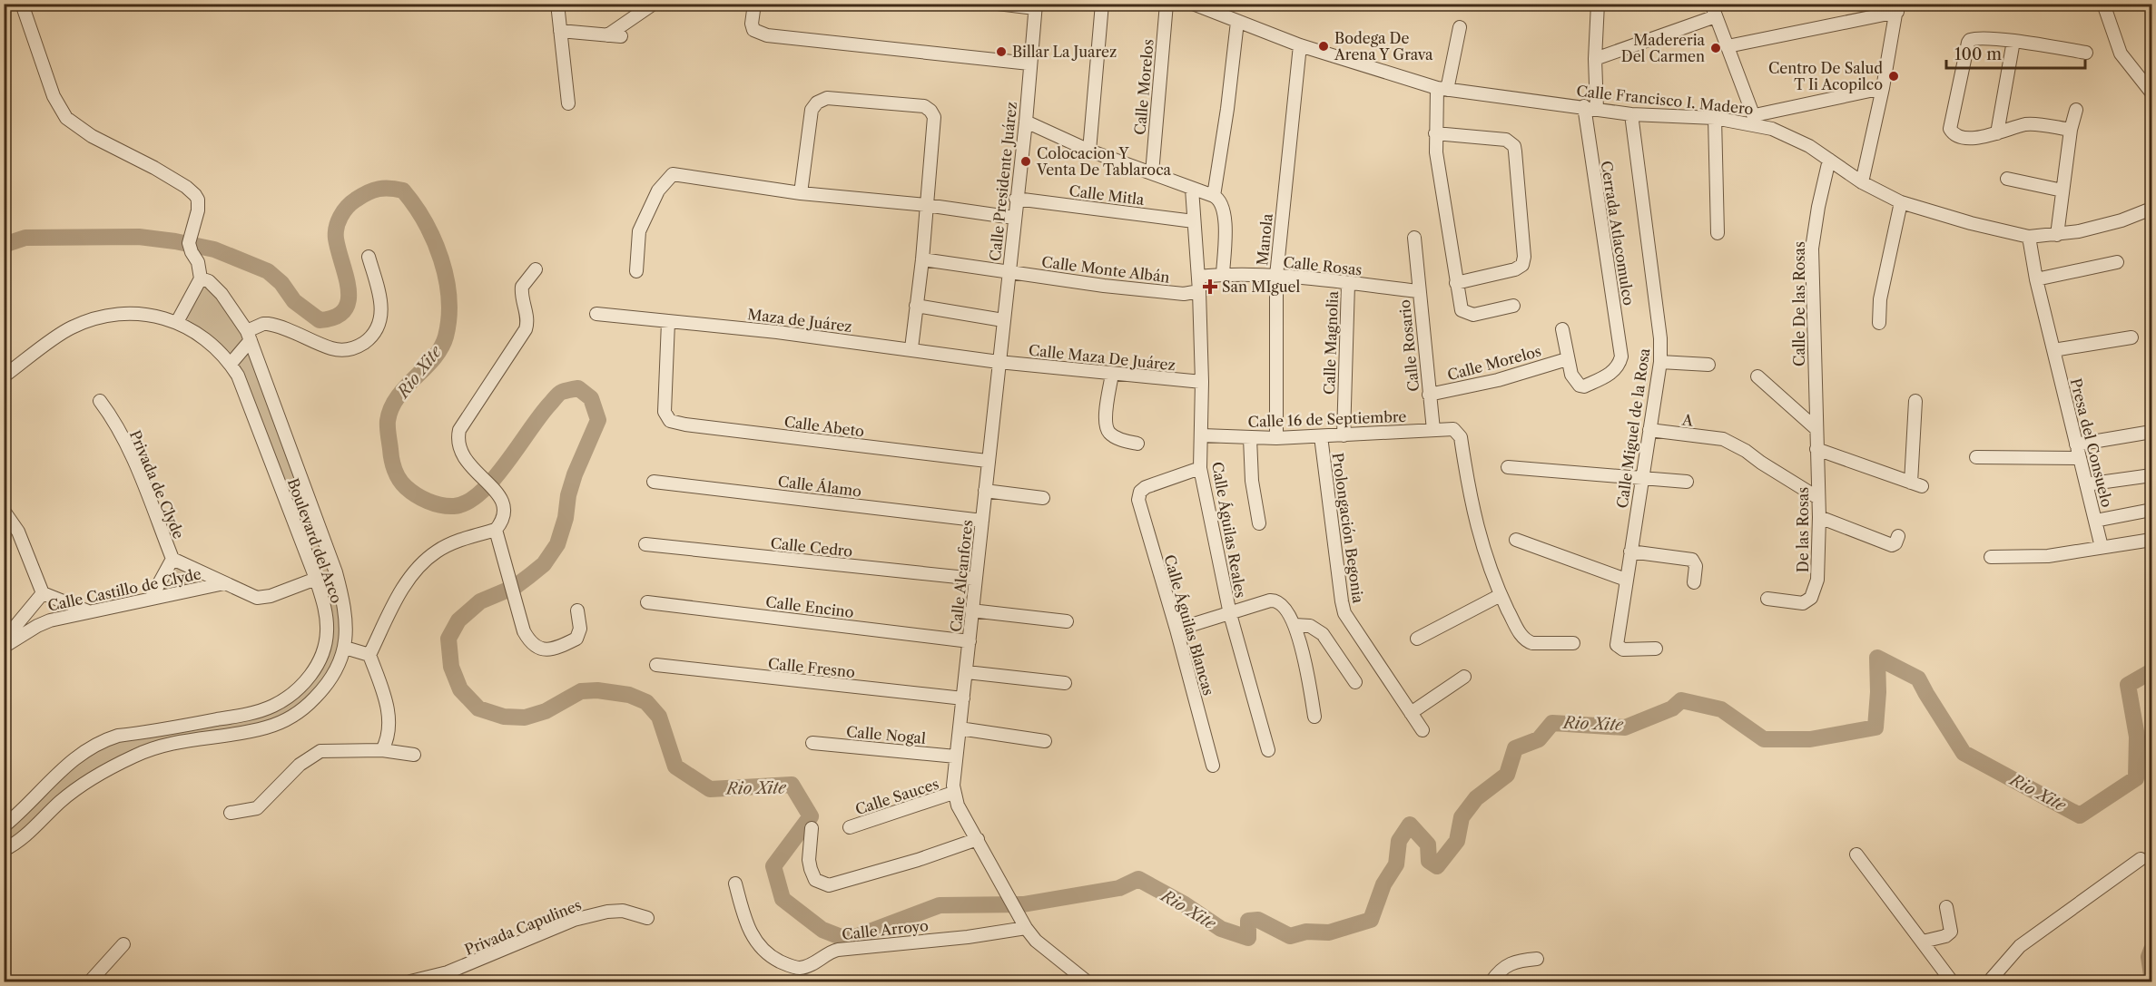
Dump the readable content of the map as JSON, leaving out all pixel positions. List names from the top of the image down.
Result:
{
  "streets": {
    "street": [
      "Calle Morelos",
      "Calle Francisco I. Madero",
      "Calle Presidente Juárez",
      "Calle Mitla",
      "Cerrada Atlacomulco",
      "Manola",
      "Calle Rosas",
      "Calle Monte Albán",
      "Calle De las Rosas",
      "Maza de Juárez",
      "Calle Magnolia",
      "Calle Rosario",
      "Calle Maza De Juárez",
      "Calle 16 de Septiembre",
      "A",
      "Calle Abeto",
      "Calle Miguel de la Rosa",
      "Presa del Consuelo",
      "Privada de Clyde",
      "Calle Álamo",
      "Prolongación Begonia",
      "Calle Águilas Reales",
      "De las Rosas",
      "Boulevard del Arco",
      "Calle Cedro",
      "Calle Alcanfores",
      "Calle Castillo de Clyde",
      "Calle Encino",
      "Calle Águilas Blancas",
      "Calle Fresno",
      "Calle Nogal",
      "Calle Sauces",
      "Privada Capulines",
      "Calle Arroyo"
    ]
  },
  "crossings": [
    ["Calle Morelos", "Cerrada Atlacomulco"],
    ["Calle Morelos", "Calle Rosario"],
    ["Calle Francisco I. Madero", "Cerrada Atlacomulco"],
    ["Calle Francisco I. Madero", "Manola"],
    ["Calle Francisco I. Madero", "Calle De las Rosas"],
    ["Calle Francisco I. Madero", "Calle Miguel de la Rosa"],
    ["Calle Francisco I. Madero", "Presa del Consuelo"],
    ["Calle Presidente Juárez", "Calle Mitla"],
    ["Calle Presidente Juárez", "Calle Monte Albán"],
    ["Calle Presidente Juárez", "Maza de Juárez"],
    ["Calle Presidente Juárez", "Calle Maza De Juárez"],
    ["Calle Presidente Juárez", "Calle Alcanfores"],
    ["Calle Mitla", "Calle Águilas Reales"],
    ["Manola", "Calle Rosas"],
    ["Manola", "Calle 16 de Septiembre"],
    ["Calle Rosas", "Calle Magnolia"],
    ["Calle Rosas", "Calle Rosario"],
    ["Calle Rosas", "Calle Águilas Reales"],
    ["Calle Monte Albán", "Calle Águilas Reales"],
    ["Calle De las Rosas", "De las Rosas"],
    ["Maza de Juárez", "Calle Maza De Juárez"],
    ["Maza de Juárez", "Calle Abeto"],
    ["Maza de Juárez", "Calle Alcanfores"],
    ["Calle Magnolia", "Calle 16 de Septiembre"],
    ["Calle Rosario", "Calle 16 de Septiembre"],
    ["Calle Maza De Juárez", "Calle Águilas Reales"],
    ["Calle Maza De Juárez", "Calle Alcanfores"],
    ["Calle 16 de Septiembre", "Prolongación Begonia"],
    ["Calle 16 de Septiembre", "Calle Águilas Reales"],
    ["A", "Calle Miguel de la Rosa"],
    ["A", "De las Rosas"],
    ["Calle Abeto", "Calle Alcanfores"],
    ["Privada de Clyde", "Boulevard del Arco"],
    ["Privada de Clyde", "Calle Castillo de Clyde"],
    ["Calle Álamo", "Calle Alcanfores"],
    ["Calle Águilas Reales", "Calle Águilas Blancas"],
    ["Calle Cedro", "Calle Alcanfores"],
    ["Calle Alcanfores", "Calle Encino"],
    ["Calle Alcanfores", "Calle Fresno"],
    ["Calle Alcanfores", "Calle Nogal"],
    ["Calle Alcanfores", "Calle Sauces"]
  ],
  "water": ["Rio Xite"],
  "places": {
    "other": [
      "Bodega De Arena Y Grava",
      "Madereria Del Carmen",
      "Billar La Juarez",
      "Centro De Salud T Ii Acopilco",
      "Colocacion Y Venta De Tablaroca"
    ],
    "health": ["San MIguel"]
  },
  "scale_bar": "100 m"
}
